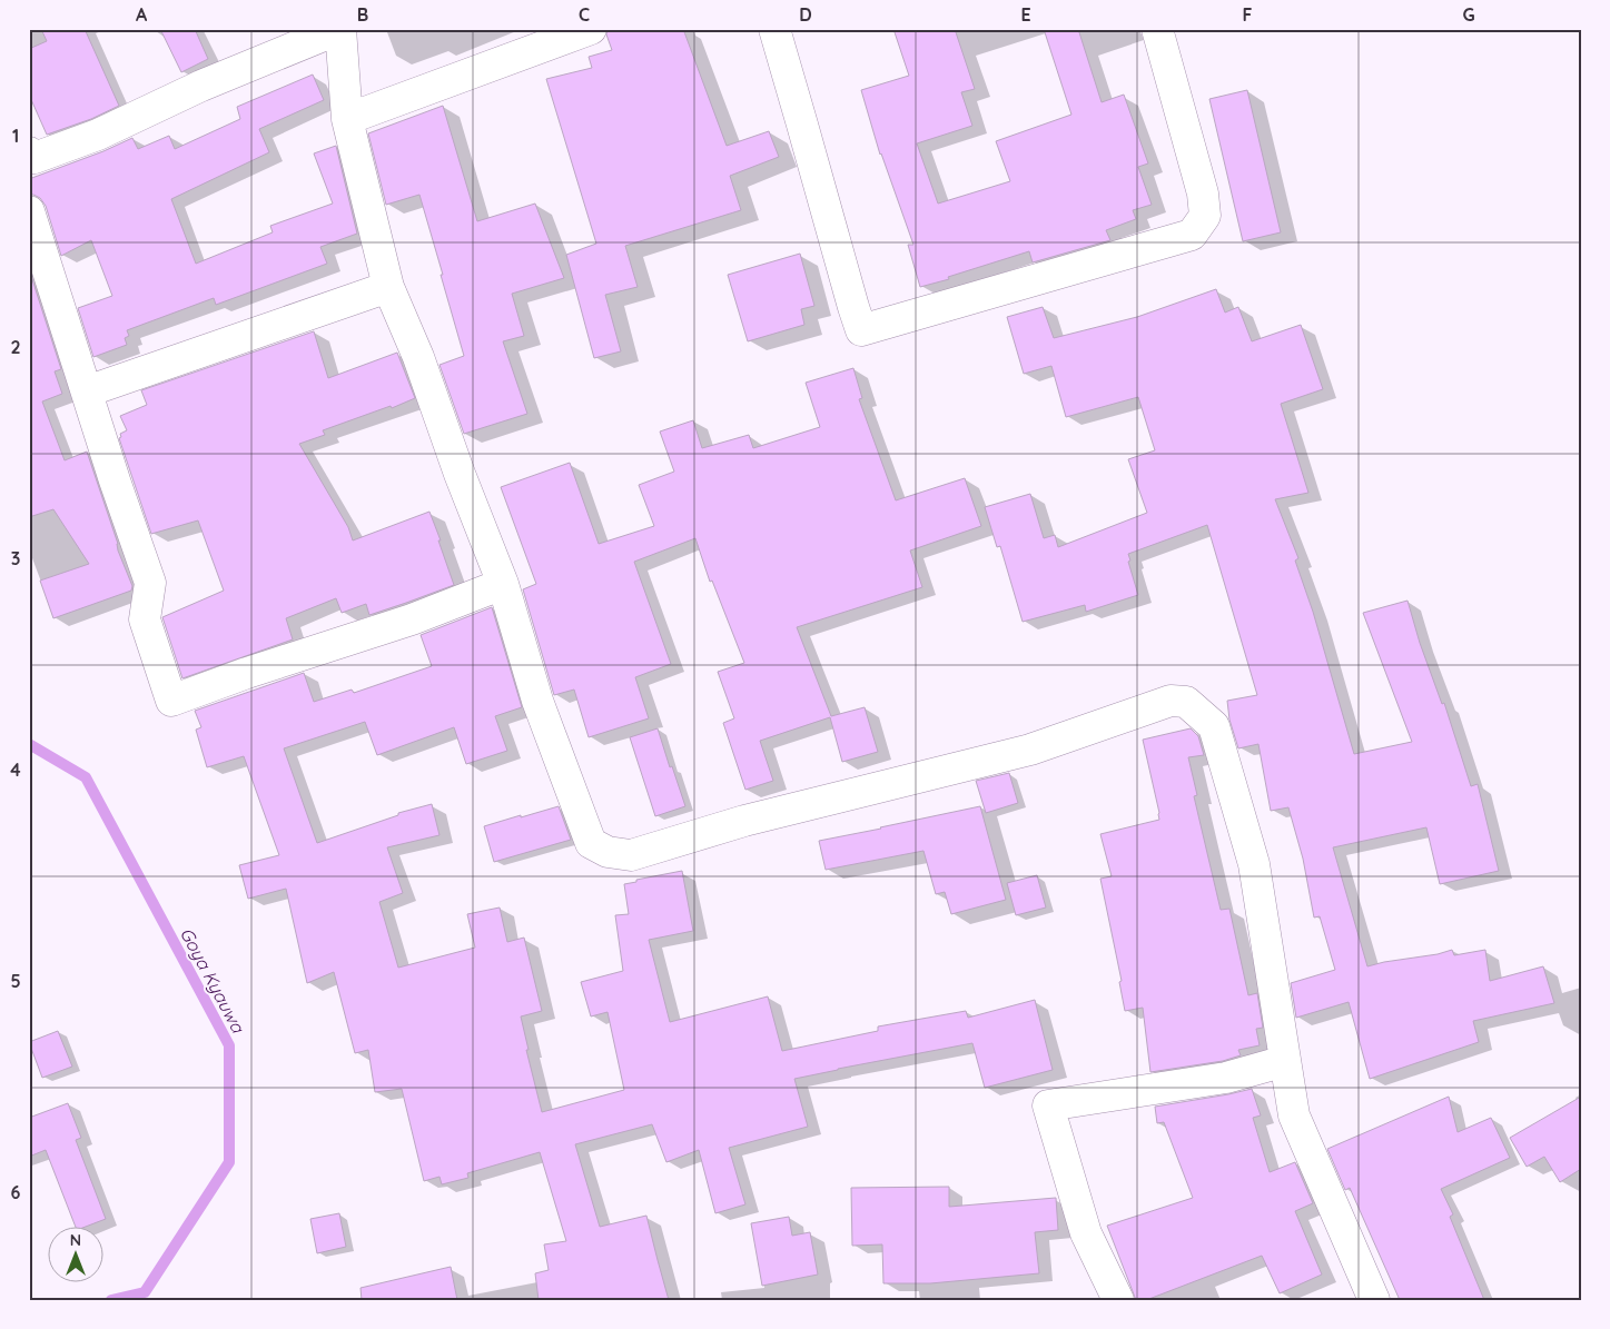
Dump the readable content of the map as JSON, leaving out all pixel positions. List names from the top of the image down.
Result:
{
  "water": ["Goya Kyauwa"],
  "north": "top",
  "grid": {
    "columns": [
      "A",
      "B",
      "C",
      "D",
      "E",
      "F",
      "G"
    ],
    "rows": [
      "1",
      "2",
      "3",
      "4",
      "5",
      "6"
    ]
  }
}
